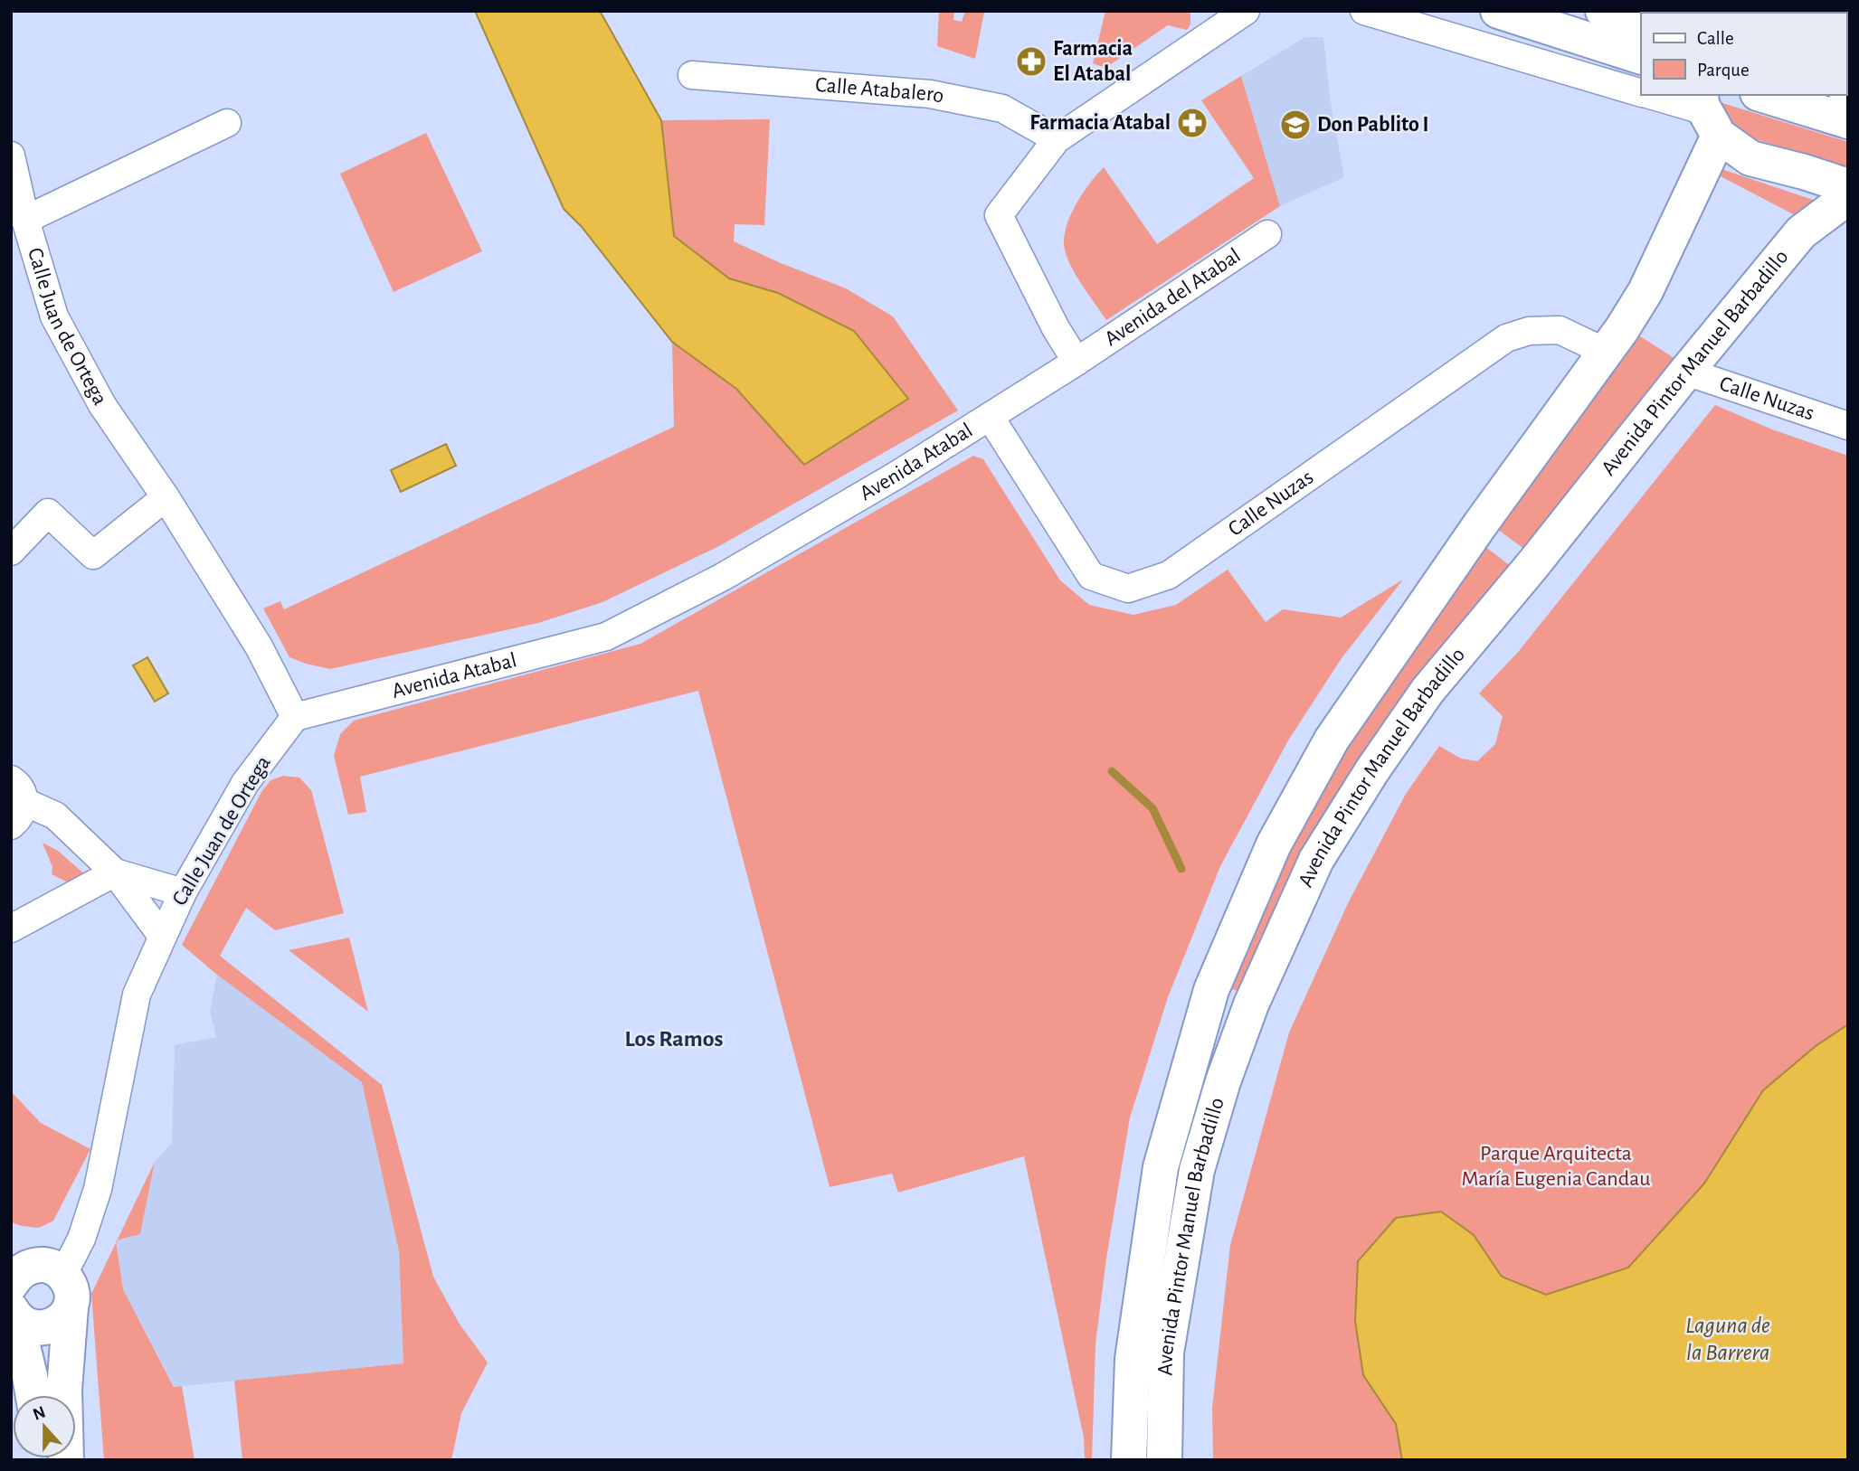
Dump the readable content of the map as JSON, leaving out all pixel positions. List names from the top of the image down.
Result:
{
  "streets": {
    "main road": ["Avenida Pintor Manuel Barbadillo"],
    "street": [
      "Calle Atabalero",
      "Avenida del Atabal",
      "Calle Juan de Ortega",
      "Calle Nuzas",
      "Avenida Atabal"
    ]
  },
  "crossings": [
    ["Avenida del Atabal", "Avenida Atabal"],
    ["Calle Juan de Ortega", "Avenida Atabal"],
    ["Avenida Pintor Manuel Barbadillo", "Calle Nuzas"],
    ["Calle Nuzas", "Avenida Atabal"]
  ],
  "districts": ["Los Ramos"],
  "water": ["Laguna de la Barrera"],
  "parks": ["Parque Arquitecta María Eugenia Candau"],
  "places": {
    "pharmacy": ["Farmacia El Atabal", "Farmacia Atabal"],
    "school or university": ["Don Pablito I"]
  },
  "legend": ["Calle", "Parque"],
  "north": "top"
}
